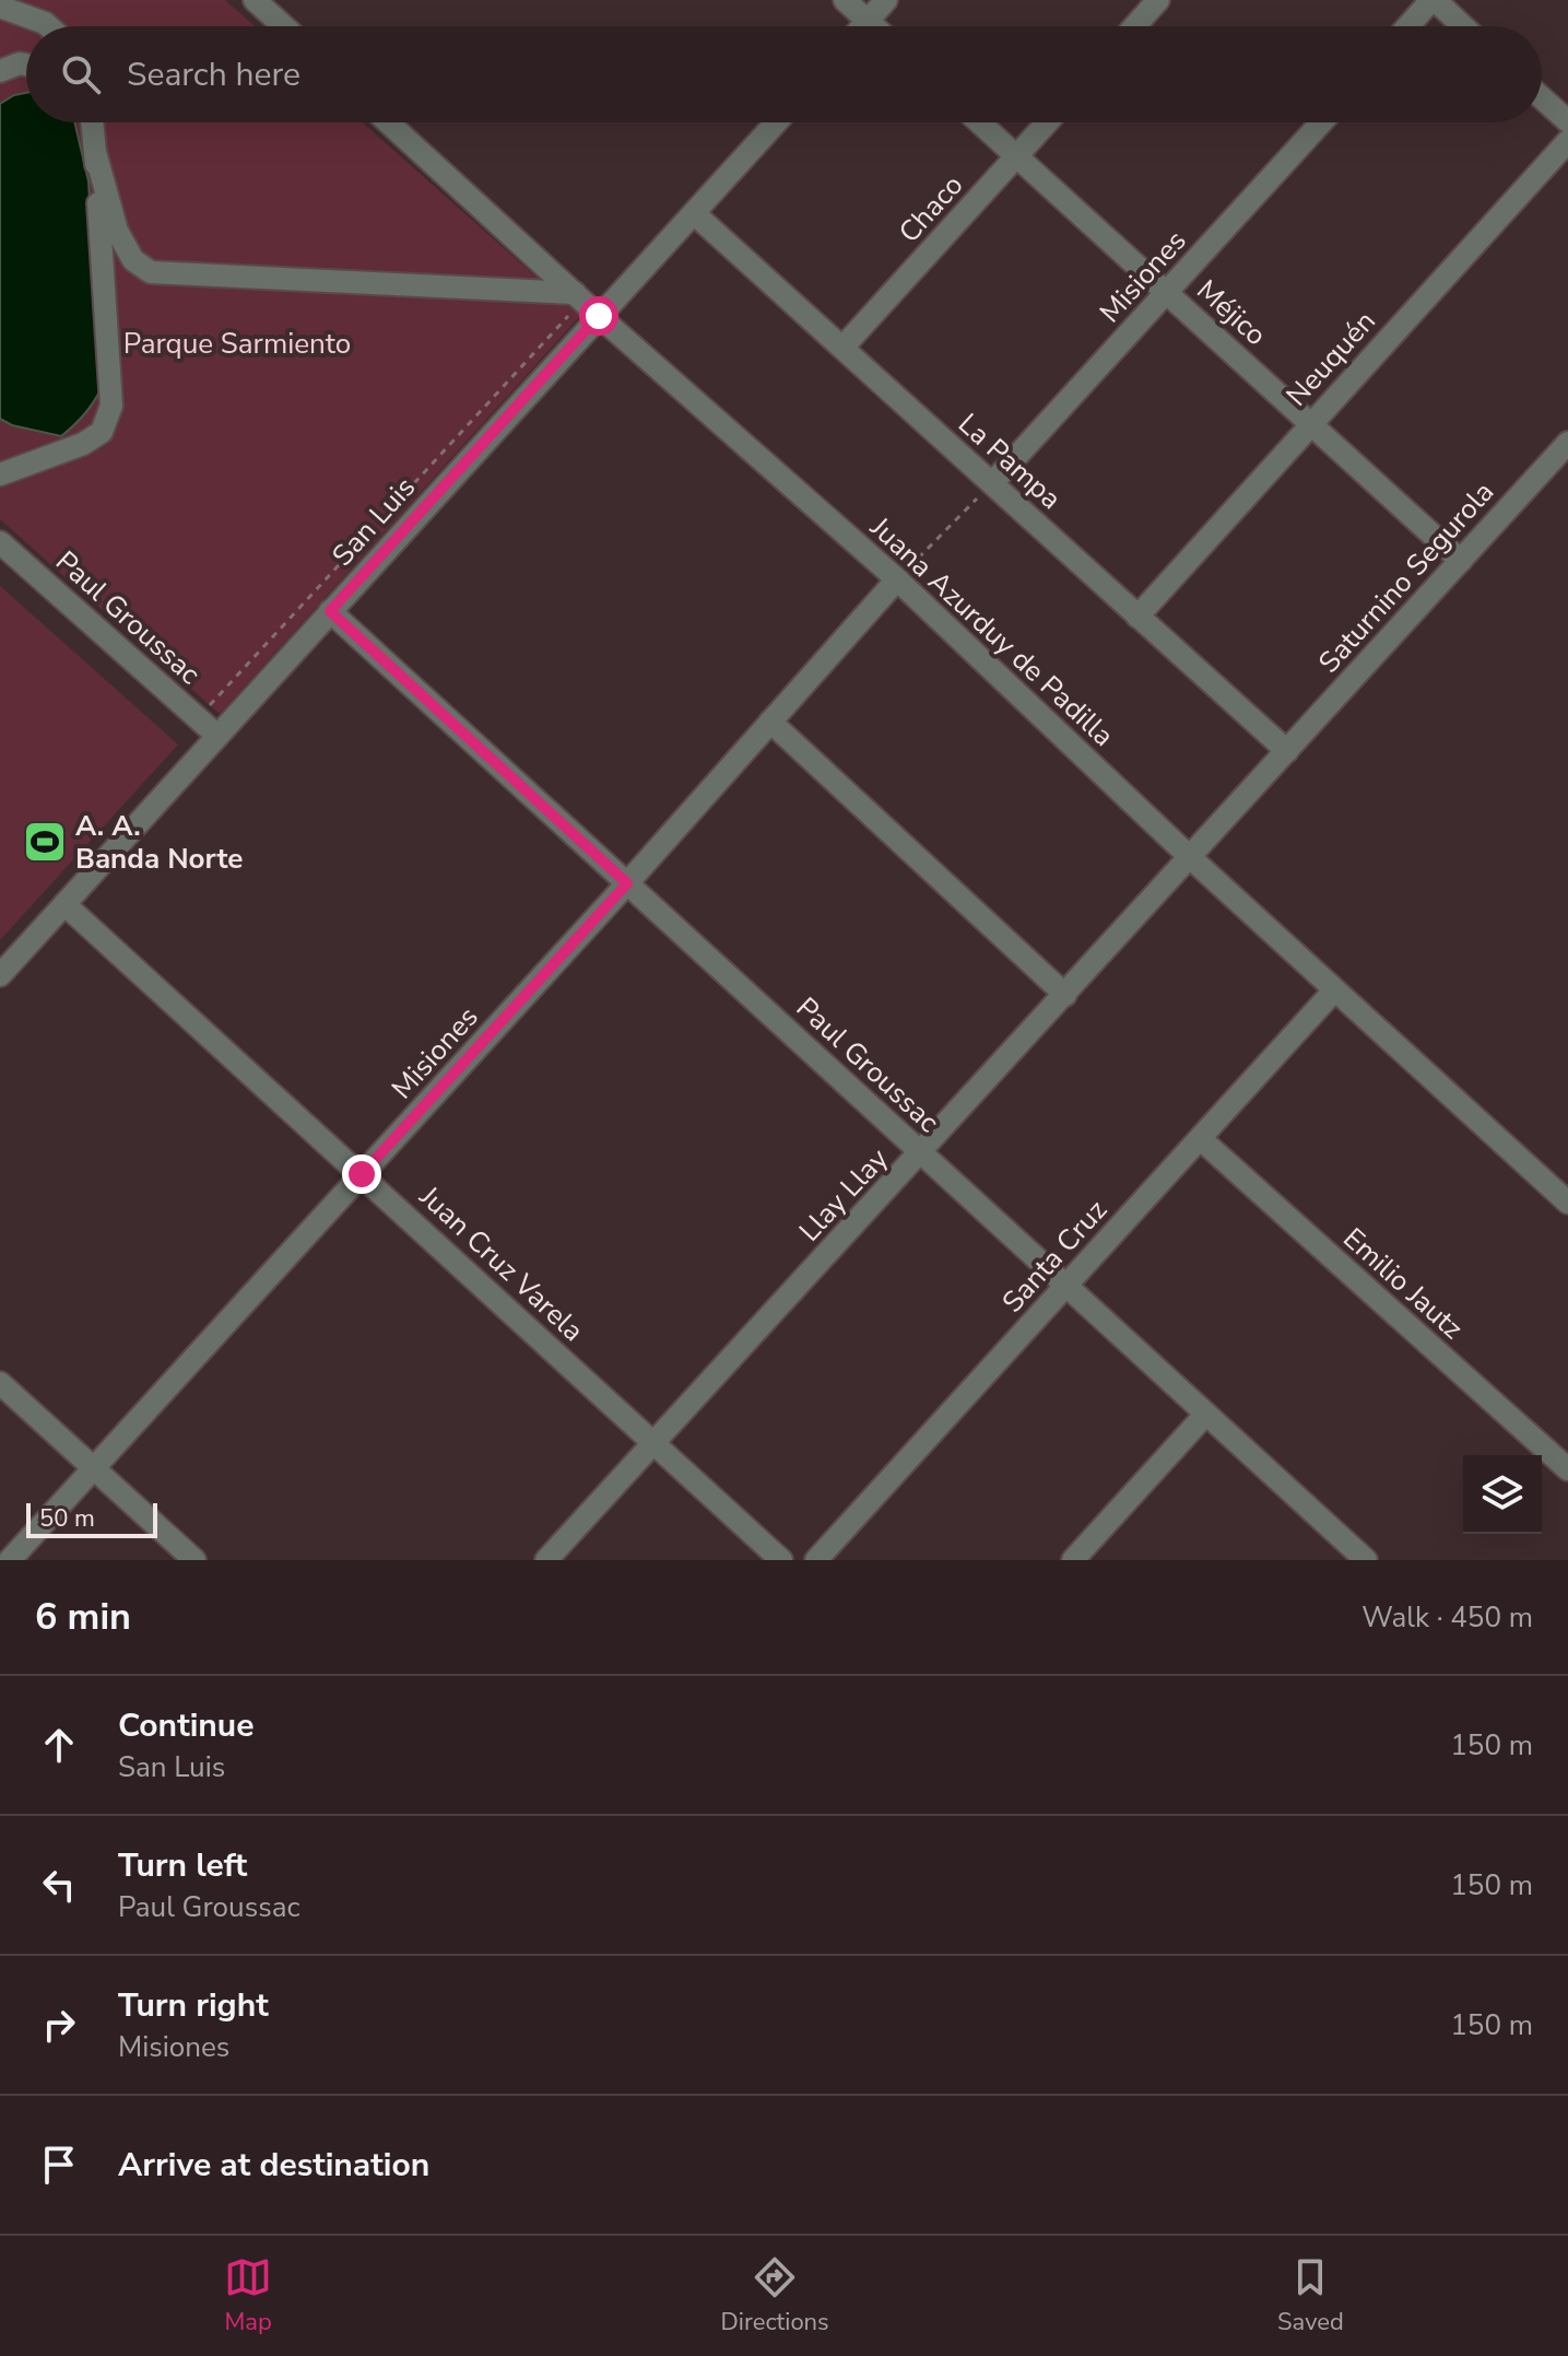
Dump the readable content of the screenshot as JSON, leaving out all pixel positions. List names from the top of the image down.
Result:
{
  "streets": {
    "street": [
      "Chaco",
      "Misiones",
      "Méjico",
      "Neuquén",
      "La Pampa",
      "San Luis",
      "Saturnino Segurola",
      "Paul Groussac",
      "Juana Azurduy de Padilla",
      "Llay Llay",
      "Santa Cruz",
      "Juan Cruz Varela",
      "Emilio Jautz"
    ]
  },
  "crossings": [
    ["Chaco", "Méjico"],
    ["Chaco", "La Pampa"],
    ["Misiones", "Méjico"],
    ["Misiones", "La Pampa"],
    ["Misiones", "Paul Groussac"],
    ["Misiones", "Juana Azurduy de Padilla"],
    ["Misiones", "Juan Cruz Varela"],
    ["Méjico", "Neuquén"],
    ["Méjico", "Saturnino Segurola"],
    ["Neuquén", "La Pampa"],
    ["La Pampa", "San Luis"],
    ["La Pampa", "Saturnino Segurola"],
    ["La Pampa", "Llay Llay"],
    ["San Luis", "Paul Groussac"],
    ["San Luis", "Juana Azurduy de Padilla"],
    ["San Luis", "Juan Cruz Varela"],
    ["Saturnino Segurola", "Llay Llay"],
    ["Paul Groussac", "Llay Llay"],
    ["Paul Groussac", "Santa Cruz"],
    ["Juana Azurduy de Padilla", "Llay Llay"],
    ["Juana Azurduy de Padilla", "Santa Cruz"],
    ["Llay Llay", "Juan Cruz Varela"],
    ["Santa Cruz", "Emilio Jautz"]
  ],
  "parks": ["Parque Sarmiento"],
  "places": {
    "sports": ["A. A. Banda Norte"]
  },
  "scale_bar": "50 m",
  "page": {
    "search": "Search here",
    "scale": "50 m",
    "heading": ["6 min", "Walk · 450 m"],
    "list": [
      ["Continue", "San Luis", "150 m"],
      ["Turn left", "Paul Groussac", "150 m"],
      ["Turn right", "Misiones", "150 m"],
      "Arrive at destination"
    ],
    "nav": ["Map", "Directions", "Saved"]
  }
}
